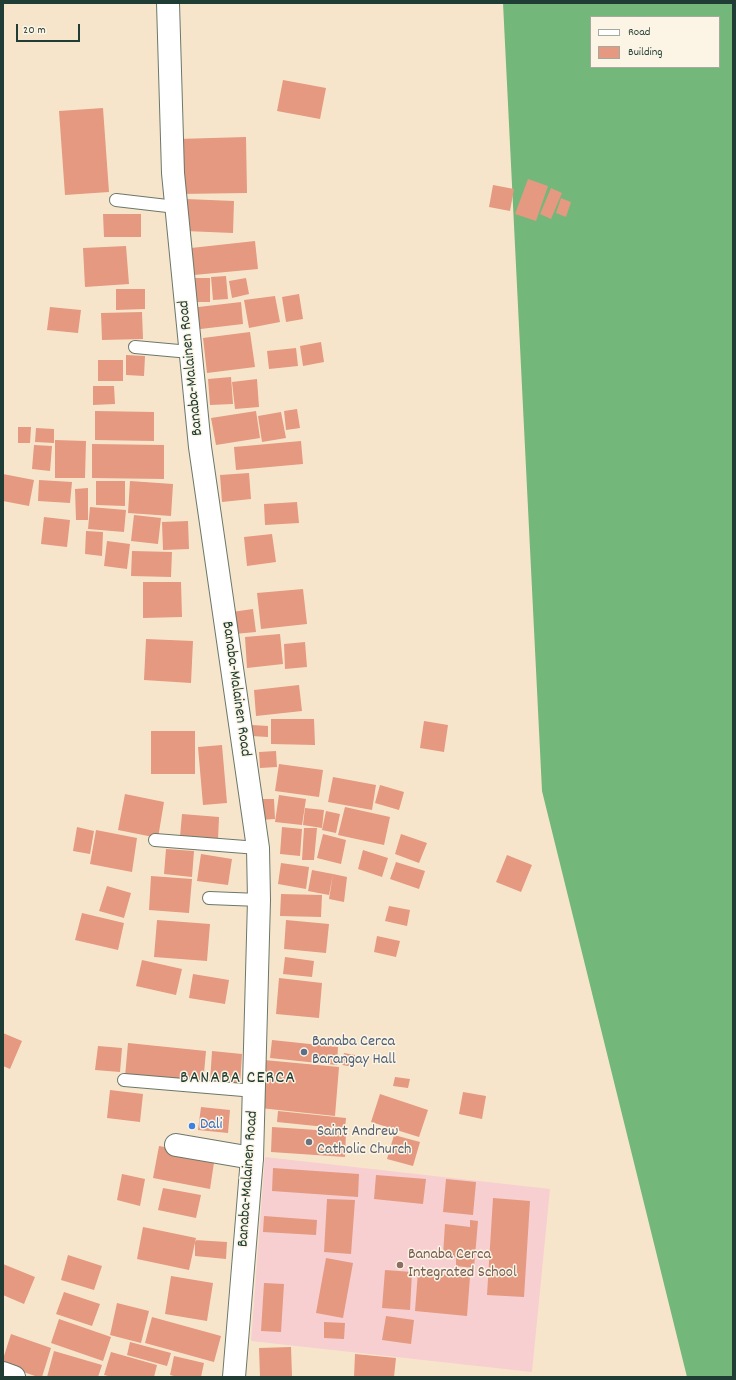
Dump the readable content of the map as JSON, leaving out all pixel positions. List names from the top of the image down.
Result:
{
  "streets": {
    "street": ["Banaba-Malainen Road"]
  },
  "districts": ["BANABA CERCA"],
  "places": [
    "Banaba Cerca Barangay Hall",
    "Dali",
    "Saint Andrew Catholic Church",
    "Banaba Cerca Integrated School"
  ],
  "legend": ["Road", "Building"],
  "scale_bar": "20 m"
}
